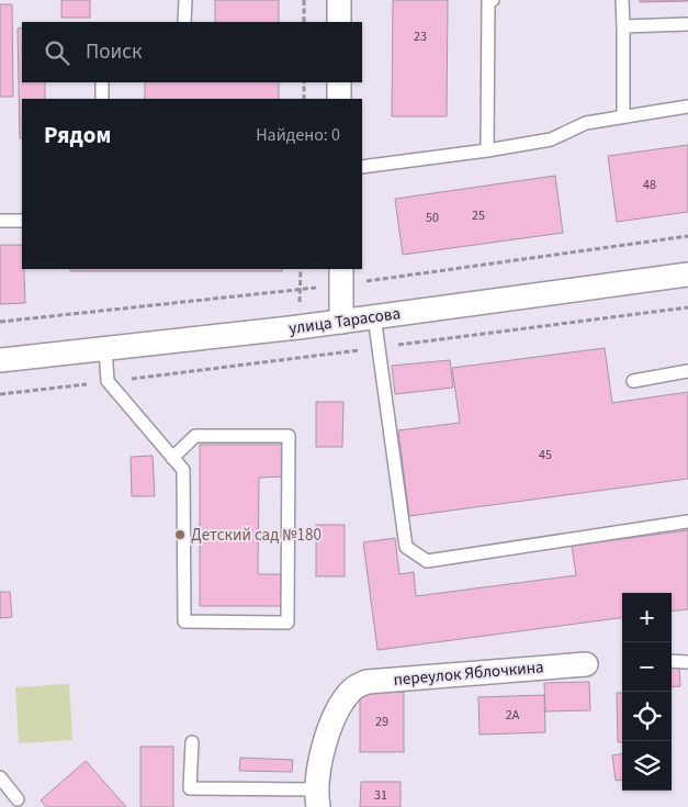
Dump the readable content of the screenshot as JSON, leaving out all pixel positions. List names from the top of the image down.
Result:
{
  "streets": {
    "street": ["улица Тарасова", "переулок Яблочкина"]
  },
  "places": ["Детский сад №180"],
  "house_numbers": [
    "23",
    "48",
    "25",
    "50",
    "45",
    "2А",
    "29",
    "31"
  ],
  "page": {
    "search": "Поиск",
    "heading": ["Рядом", "Найдено: 0"],
    "map_buttons": ["+", "−"]
  }
}
